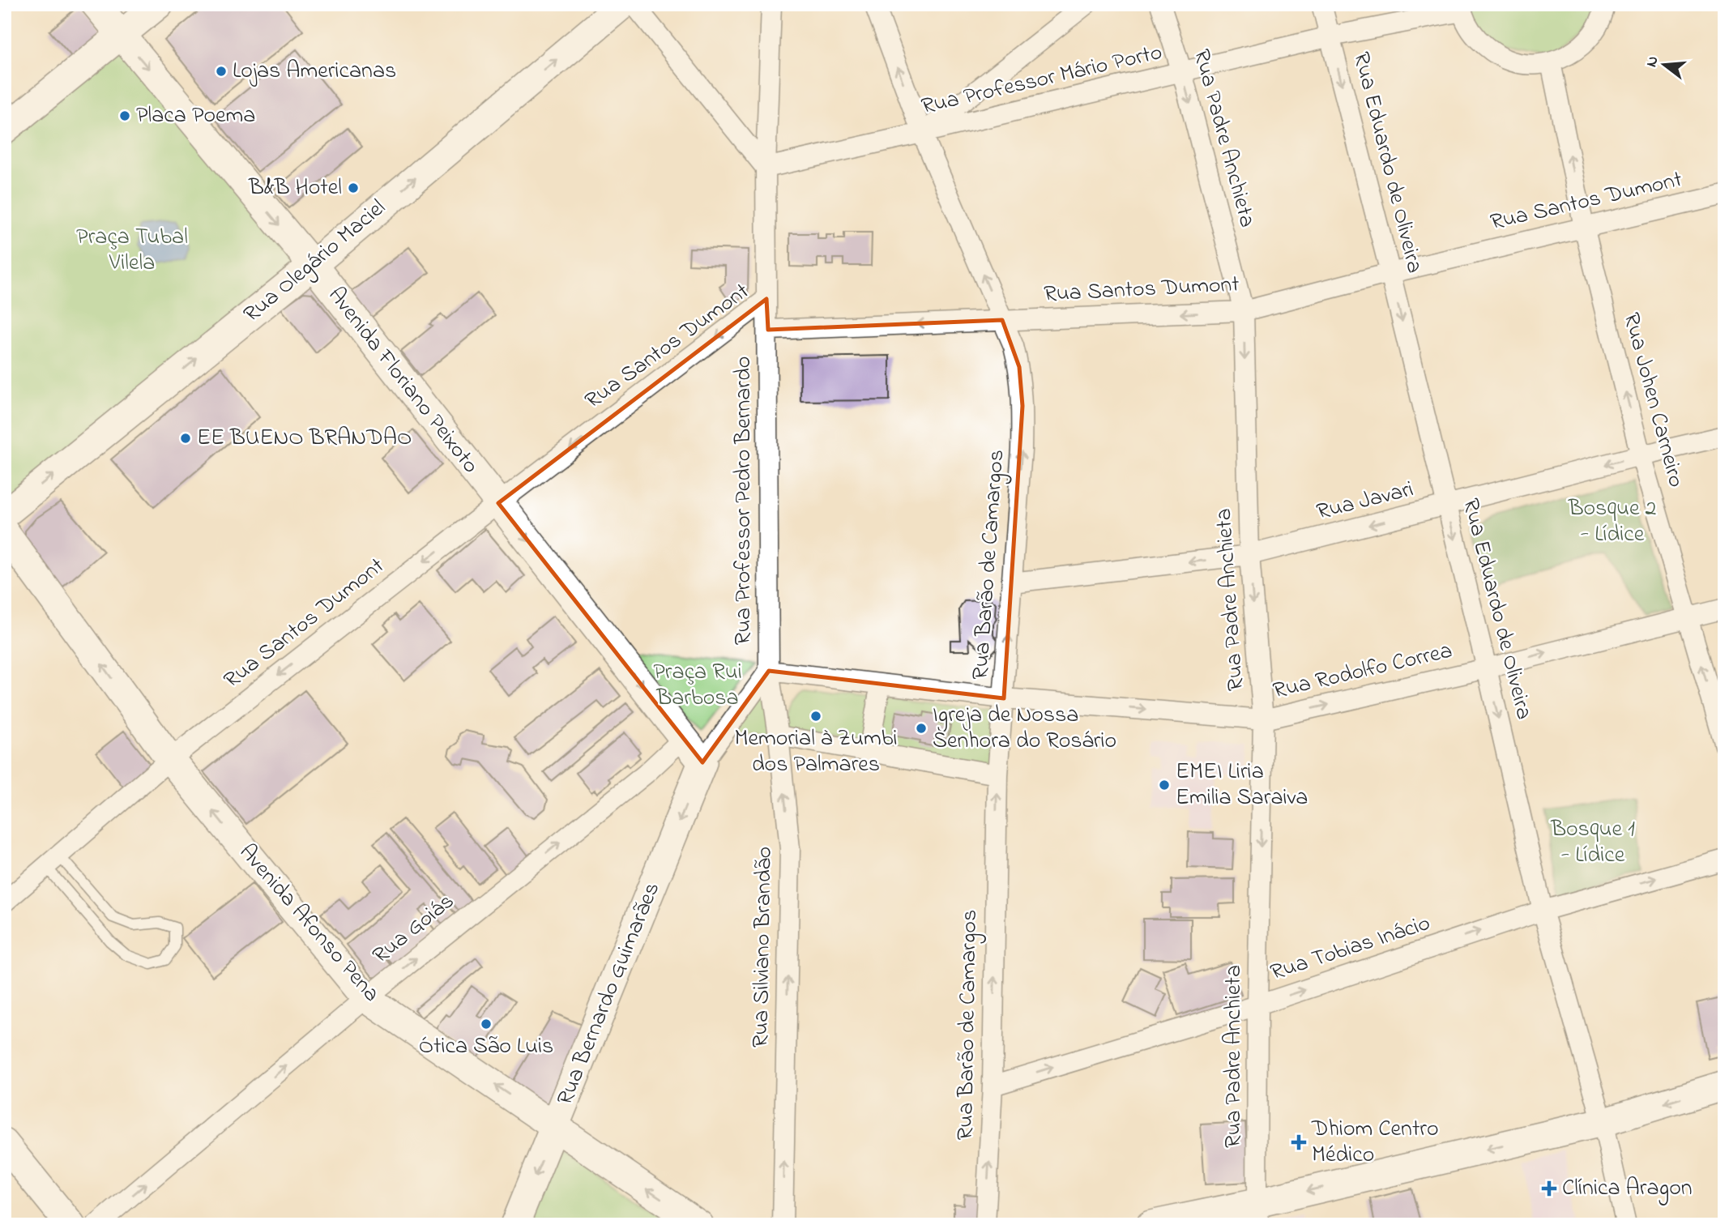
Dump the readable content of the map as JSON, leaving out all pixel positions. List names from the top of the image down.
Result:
{
  "streets": {
    "street": [
      "Rua Professor Mário Porto",
      "Rua Padre Anchieta",
      "Rua Eduardo de Oliveira",
      "Rua Santos Dumont",
      "Rua Olegário Maciel",
      "Avenida Floriano Peixoto",
      "Rua Johen Carneiro",
      "Rua Professor Pedro Bernardo",
      "Rua Javari",
      "Rua Barão de Camargos",
      "Rua Rodolfo Correa",
      "Avenida Afonso Pena",
      "Rua Goiás",
      "Rua Silviano Brandão",
      "Rua Tobias Inácio",
      "Rua Bernardo Guimarães"
    ]
  },
  "crossings": [
    ["Rua Professor Mário Porto", "Rua Padre Anchieta"],
    ["Rua Professor Mário Porto", "Rua Eduardo de Oliveira"],
    ["Rua Professor Mário Porto", "Rua Barão de Camargos"],
    ["Rua Padre Anchieta", "Rua Santos Dumont"],
    ["Rua Padre Anchieta", "Rua Javari"],
    ["Rua Padre Anchieta", "Rua Rodolfo Correa"],
    ["Rua Padre Anchieta", "Rua Tobias Inácio"],
    ["Rua Eduardo de Oliveira", "Rua Santos Dumont"],
    ["Rua Eduardo de Oliveira", "Rua Javari"],
    ["Rua Eduardo de Oliveira", "Rua Rodolfo Correa"],
    ["Rua Eduardo de Oliveira", "Rua Tobias Inácio"],
    ["Rua Santos Dumont", "Avenida Floriano Peixoto"],
    ["Rua Santos Dumont", "Rua Johen Carneiro"],
    ["Rua Santos Dumont", "Rua Professor Pedro Bernardo"],
    ["Rua Santos Dumont", "Rua Barão de Camargos"],
    ["Rua Santos Dumont", "Avenida Afonso Pena"],
    ["Rua Olegário Maciel", "Avenida Floriano Peixoto"],
    ["Avenida Floriano Peixoto", "Rua Goiás"],
    ["Avenida Floriano Peixoto", "Rua Bernardo Guimarães"],
    ["Rua Johen Carneiro", "Rua Javari"],
    ["Rua Johen Carneiro", "Rua Rodolfo Correa"],
    ["Rua Professor Pedro Bernardo", "Rua Rodolfo Correa"],
    ["Rua Professor Pedro Bernardo", "Rua Silviano Brandão"],
    ["Rua Javari", "Rua Barão de Camargos"],
    ["Rua Barão de Camargos", "Rua Rodolfo Correa"],
    ["Rua Barão de Camargos", "Rua Tobias Inácio"],
    ["Rua Rodolfo Correa", "Rua Silviano Brandão"],
    ["Avenida Afonso Pena", "Rua Goiás"],
    ["Avenida Afonso Pena", "Rua Bernardo Guimarães"]
  ],
  "one_way": [
    "Rua Padre Anchieta",
    "Rua Eduardo de Oliveira",
    "Rua Santos Dumont",
    "Rua Olegário Maciel",
    "Avenida Floriano Peixoto",
    "Rua Johen Carneiro",
    "Rua Javari",
    "Rua Barão de Camargos",
    "Rua Rodolfo Correa",
    "Avenida Afonso Pena",
    "Rua Goiás",
    "Rua Silviano Brandão",
    "Rua Tobias Inácio",
    "Rua Bernardo Guimarães"
  ],
  "parks": [
    "Praça Tubal Vilela",
    "Bosque 2 - Lídice",
    "Praça Rui Barbosa",
    "Bosque 1 - Lídice"
  ],
  "places": {
    "other": [
      "Lojas Americanas",
      "Placa Poema",
      "B&B Hotel",
      "EE BUENO BRANDAO",
      "Memorial à Zumbi dos Palmares",
      "Igreja de Nossa Senhora do Rosário",
      "EMEI Liria Emilia Saraiva",
      "Ótica São Luis"
    ],
    "health": ["Dhiom Centro Médico", "Clínica Aragon"]
  },
  "north": "left"
}
